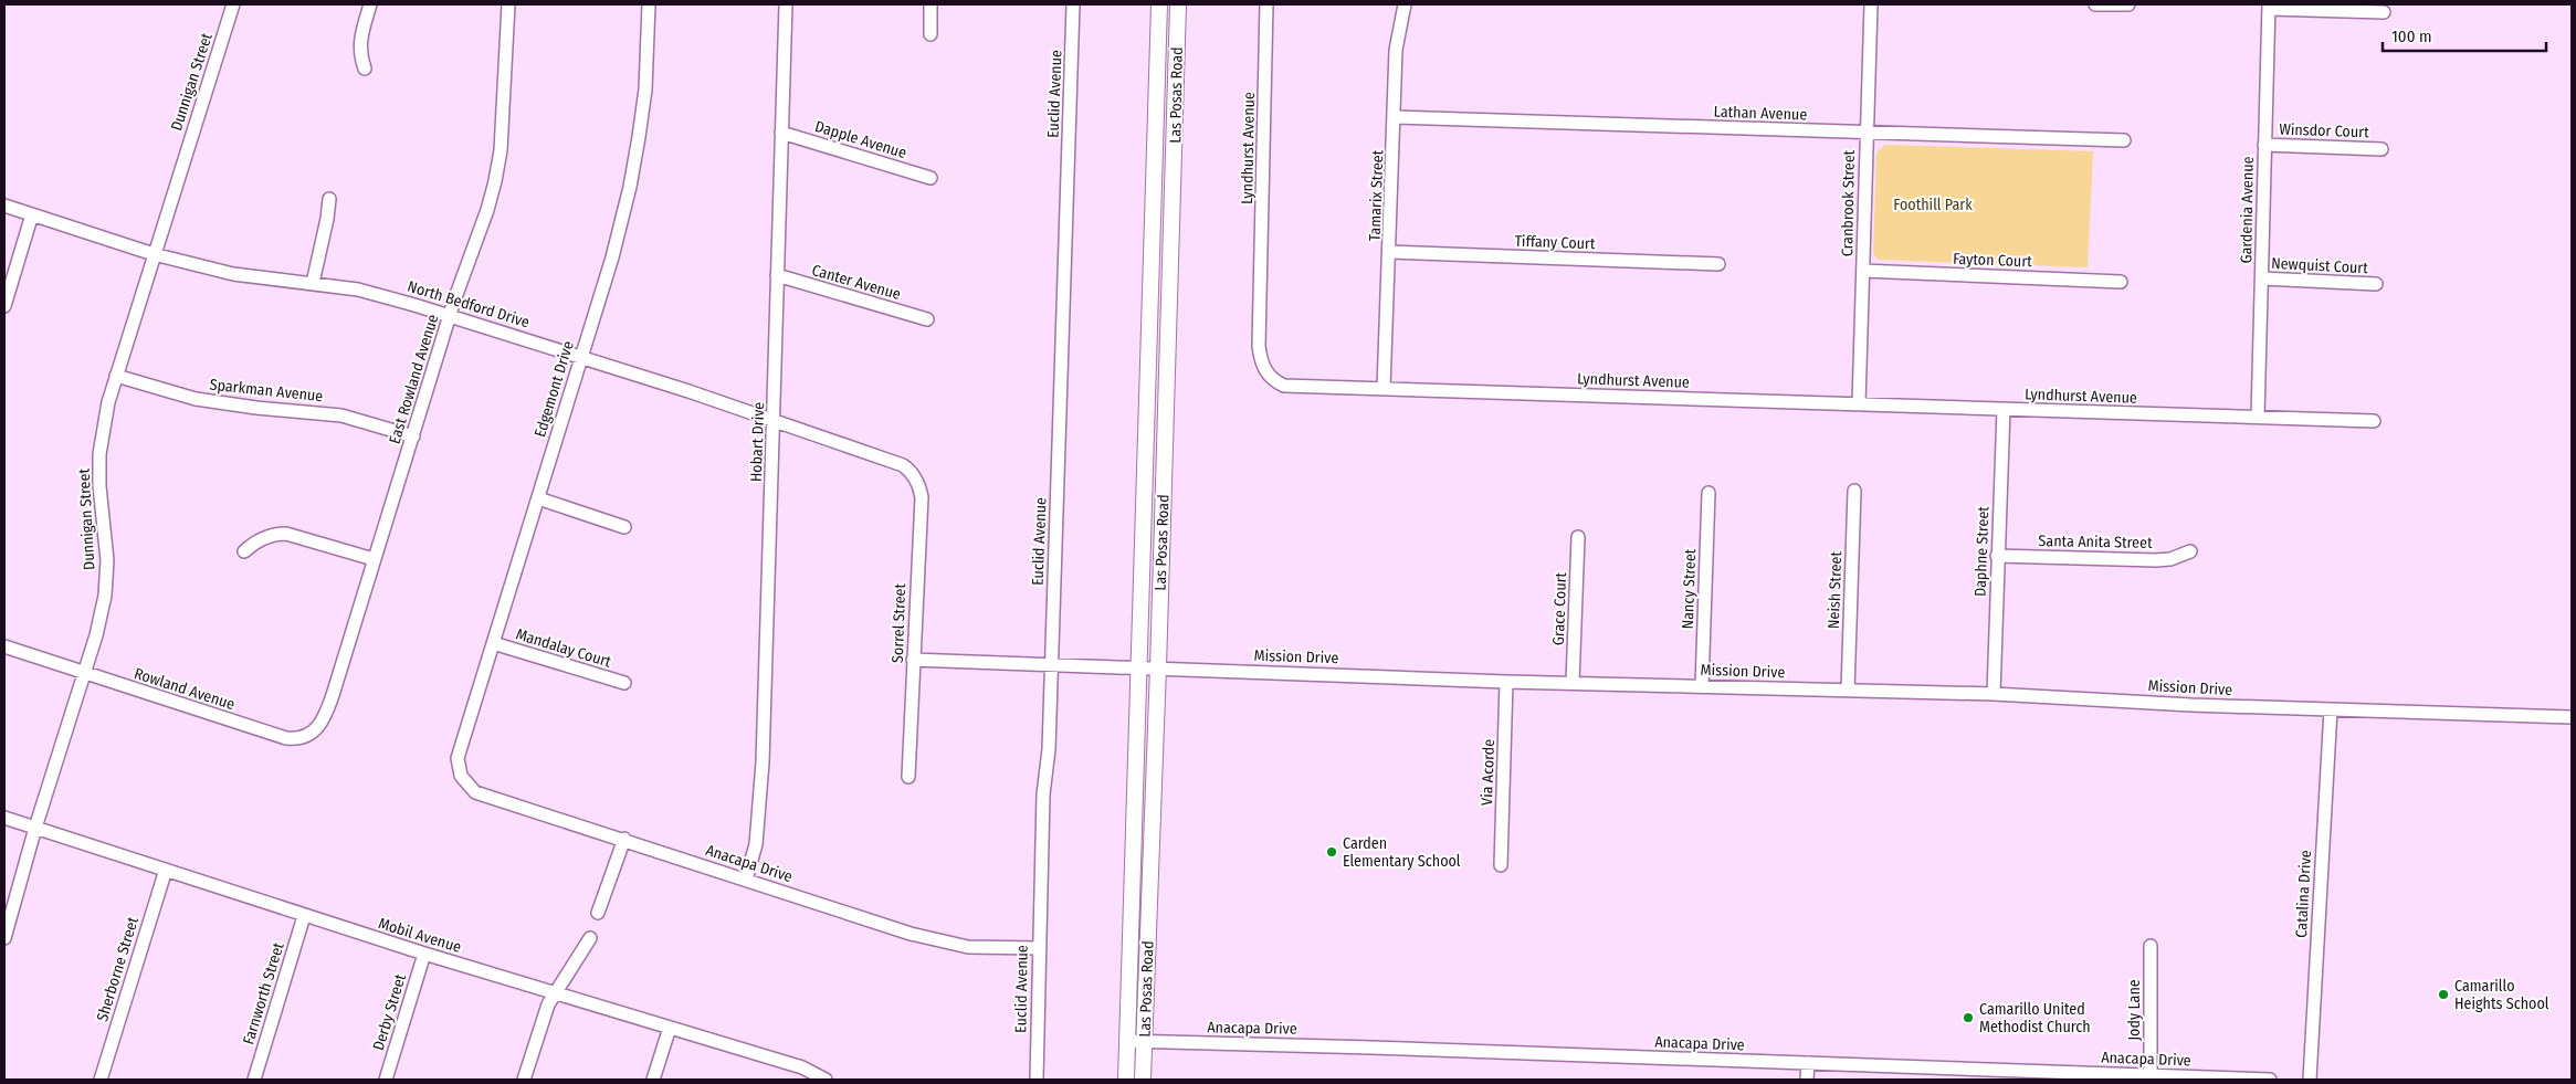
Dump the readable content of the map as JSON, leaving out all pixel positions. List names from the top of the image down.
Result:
{
  "streets": {
    "main road": ["Las Posas Road"],
    "street": [
      "Dunnigan Street",
      "Euclid Avenue",
      "Lathan Avenue",
      "Winsdor Court",
      "Dapple Avenue",
      "Lyndhurst Avenue",
      "Tamarix Street",
      "Cranbrook Street",
      "Gardenia Avenue",
      "Tiffany Court",
      "Fayton Court",
      "Newquist Court",
      "Canter Avenue",
      "North Bedford Drive",
      "East Rowland Avenue",
      "Edgemont Drive",
      "Sparkman Avenue",
      "Hobart Drive",
      "Santa Anita Street",
      "Daphne Street",
      "Nancy Street",
      "Neish Street",
      "Grace Court",
      "Sorrel Street",
      "Mandalay Court",
      "Mission Drive",
      "Rowland Avenue",
      "Via Acorde",
      "Anacapa Drive",
      "Catalina Drive",
      "Mobil Avenue",
      "Sherborne Street",
      "Farnworth Street",
      "Jody Lane",
      "Derby Street"
    ]
  },
  "crossings": [
    ["Dunnigan Street", "North Bedford Drive"],
    ["Dunnigan Street", "Sparkman Avenue"],
    ["Dunnigan Street", "Rowland Avenue"],
    ["Dunnigan Street", "Mobil Avenue"],
    ["Euclid Avenue", "Mission Drive"],
    ["Euclid Avenue", "Anacapa Drive"],
    ["Las Posas Road", "Mission Drive"],
    ["Las Posas Road", "Anacapa Drive"],
    ["Lathan Avenue", "Tamarix Street"],
    ["Lathan Avenue", "Cranbrook Street"],
    ["Winsdor Court", "Gardenia Avenue"],
    ["Dapple Avenue", "Hobart Drive"],
    ["Lyndhurst Avenue", "Tamarix Street"],
    ["Lyndhurst Avenue", "Cranbrook Street"],
    ["Lyndhurst Avenue", "Gardenia Avenue"],
    ["Lyndhurst Avenue", "Daphne Street"],
    ["Tamarix Street", "Tiffany Court"],
    ["Cranbrook Street", "Fayton Court"],
    ["Gardenia Avenue", "Newquist Court"],
    ["Canter Avenue", "Hobart Drive"],
    ["North Bedford Drive", "East Rowland Avenue"],
    ["North Bedford Drive", "Edgemont Drive"],
    ["North Bedford Drive", "Hobart Drive"],
    ["North Bedford Drive", "Sorrel Street"],
    ["East Rowland Avenue", "Sparkman Avenue"],
    ["East Rowland Avenue", "Rowland Avenue"],
    ["Edgemont Drive", "Mandalay Court"],
    ["Edgemont Drive", "Anacapa Drive"],
    ["Hobart Drive", "Anacapa Drive"],
    ["Santa Anita Street", "Daphne Street"],
    ["Daphne Street", "Mission Drive"],
    ["Nancy Street", "Mission Drive"],
    ["Neish Street", "Mission Drive"],
    ["Grace Court", "Mission Drive"],
    ["Sorrel Street", "Mission Drive"],
    ["Mission Drive", "Via Acorde"],
    ["Mission Drive", "Catalina Drive"],
    ["Anacapa Drive", "Jody Lane"],
    ["Mobil Avenue", "Sherborne Street"],
    ["Mobil Avenue", "Farnworth Street"],
    ["Mobil Avenue", "Derby Street"]
  ],
  "parks": ["Foothill Park"],
  "places": ["Carden Elementary School", "Camarillo Heights School", "Camarillo United Methodist Church"],
  "scale_bar": "100 m"
}
